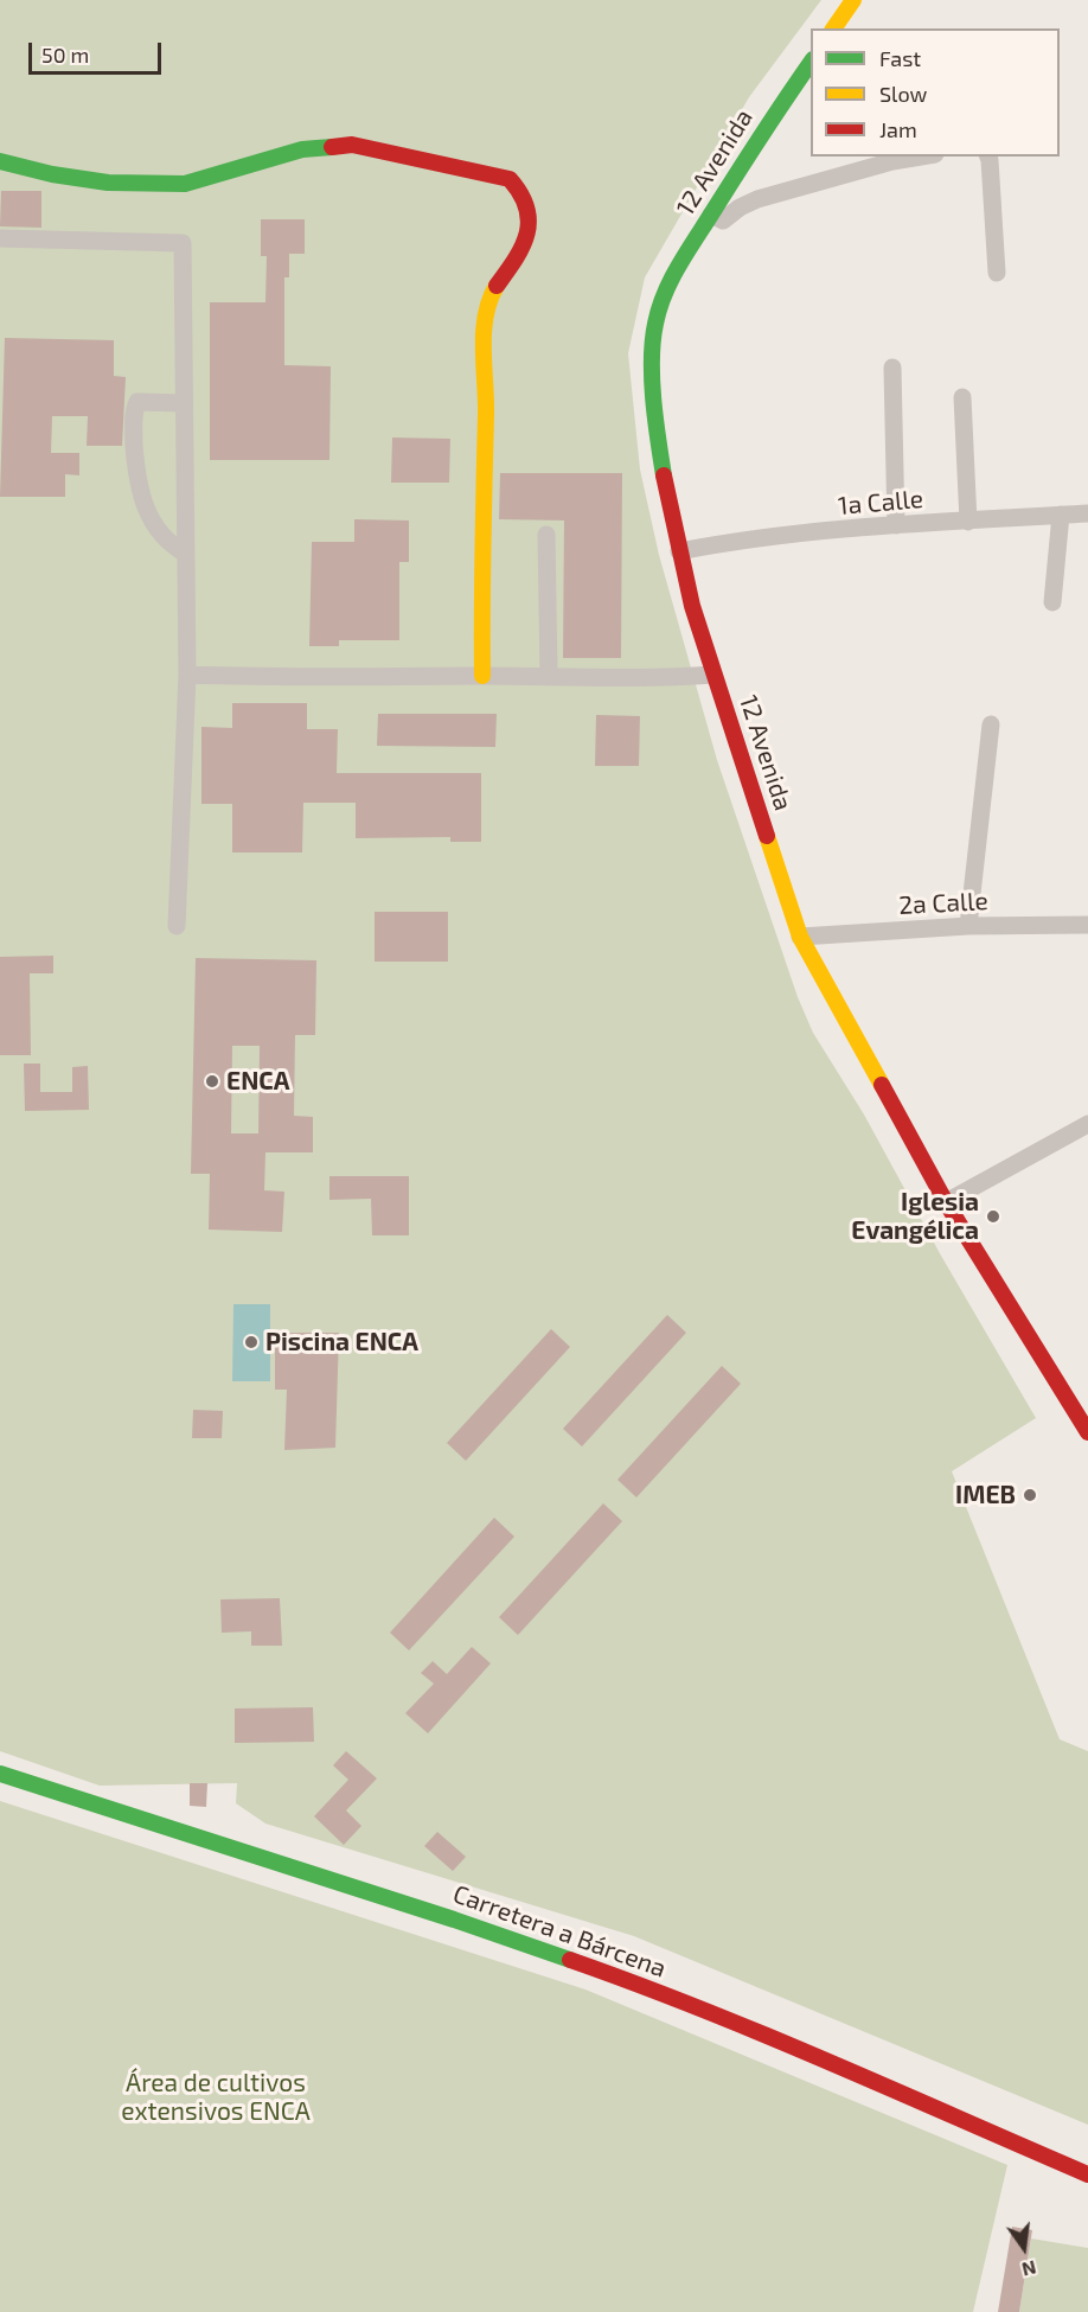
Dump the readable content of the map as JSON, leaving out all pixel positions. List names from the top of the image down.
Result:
{
  "streets": {
    "main road": ["12 Avenida", "Carretera a Bárcena"],
    "street": ["1a Calle", "2a Calle"]
  },
  "crossings": [
    ["12 Avenida", "1a Calle"],
    ["12 Avenida", "2a Calle"]
  ],
  "parks": ["Área de cultivos extensivos ENCA"],
  "places": [
    "ENCA",
    "Iglesia Evangélica",
    "Piscina ENCA",
    "IMEB"
  ],
  "legend": ["Fast", "Slow", "Jam"],
  "scale_bar": "50 m",
  "north": "bottom"
}
